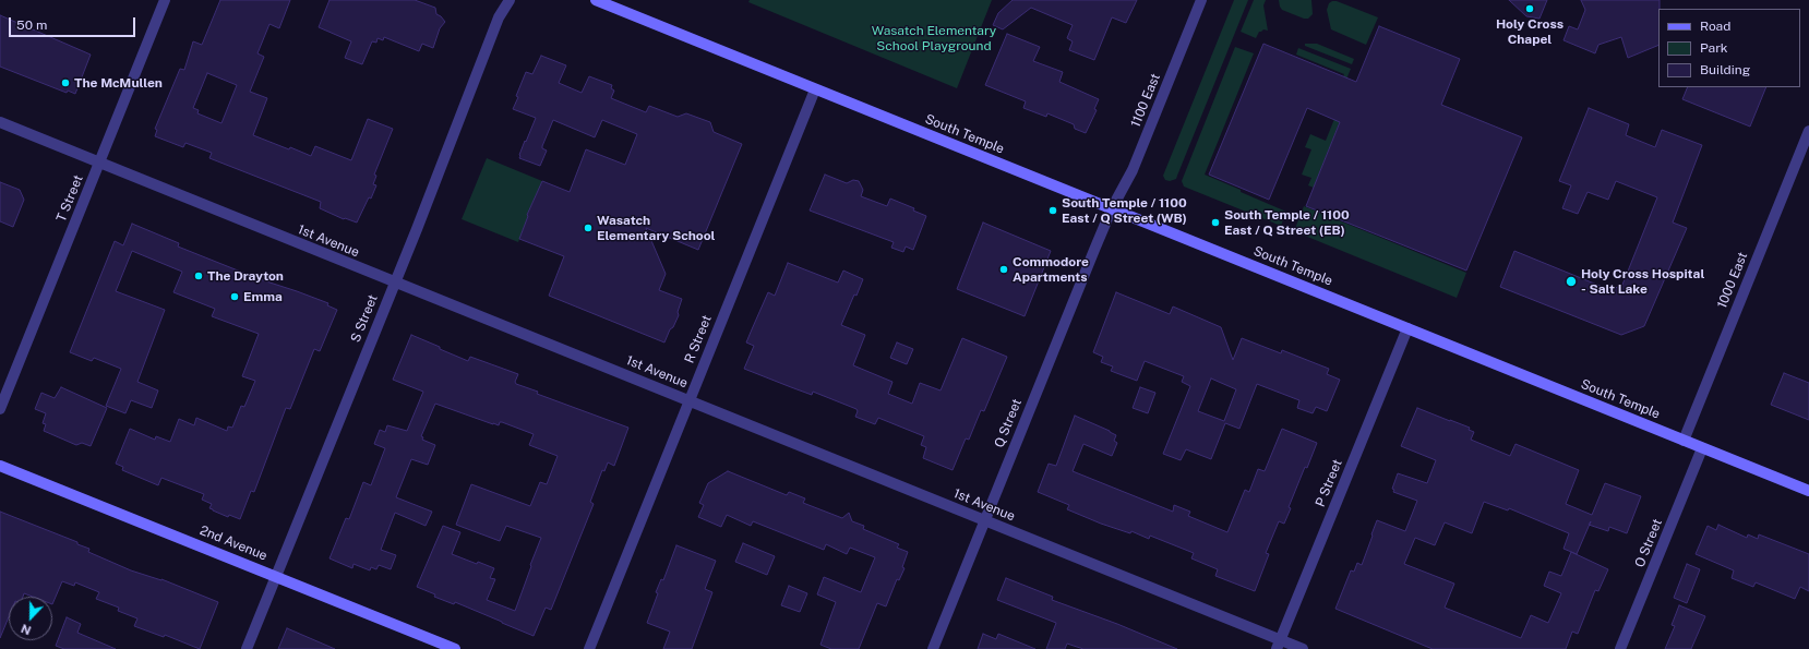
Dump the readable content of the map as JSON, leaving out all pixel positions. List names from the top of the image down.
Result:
{
  "streets": {
    "main road": ["South Temple", "2nd Avenue"],
    "street": [
      "1100 East",
      "T Street",
      "1st Avenue",
      "1000 East",
      "S Street",
      "R Street",
      "Q Street",
      "P Street",
      "O Street"
    ]
  },
  "crossings": [
    ["1100 East", "South Temple"],
    ["1100 East", "Q Street"],
    ["South Temple", "1000 East"],
    ["South Temple", "R Street"],
    ["South Temple", "Q Street"],
    ["South Temple", "P Street"],
    ["South Temple", "O Street"],
    ["T Street", "1st Avenue"],
    ["1st Avenue", "S Street"],
    ["1st Avenue", "R Street"],
    ["1st Avenue", "Q Street"],
    ["1st Avenue", "P Street"],
    ["S Street", "2nd Avenue"]
  ],
  "parks": ["Wasatch Elementary School Playground"],
  "places": [
    "Holy Cross Chapel",
    "The McMullen",
    "South Temple / 1100 East / Q Street (WB)",
    "South Temple / 1100 East / Q Street (EB)",
    "Wasatch Elementary School",
    "Commodore Apartments",
    "The Drayton",
    "Holy Cross Hospital - Salt Lake",
    "Emma"
  ],
  "legend": ["Road", "Park", "Building"],
  "scale_bar": "50 m",
  "north": "bottom"
}
